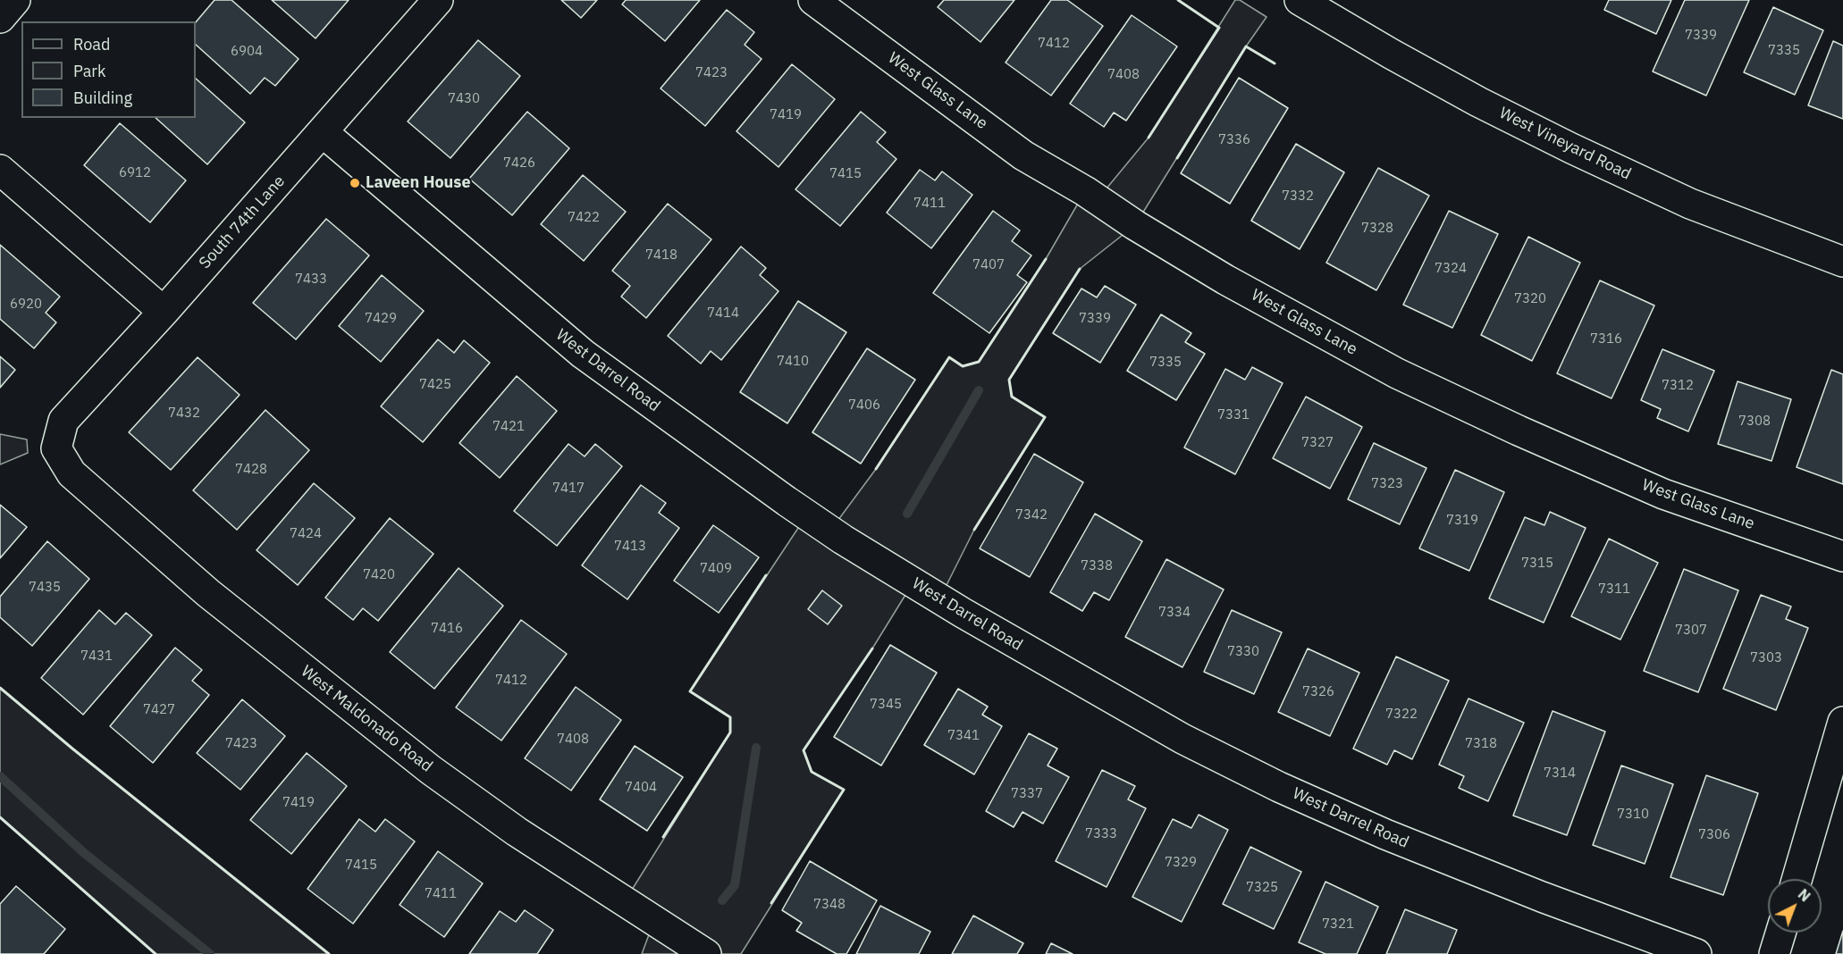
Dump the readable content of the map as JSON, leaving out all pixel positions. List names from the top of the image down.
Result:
{
  "streets": {
    "street": [
      "West Glass Lane",
      "West Vineyard Road",
      "South 74th Lane",
      "West Darrel Road",
      "West Maldonado Road"
    ]
  },
  "crossings": [
    ["South 74th Lane", "West Darrel Road"],
    ["South 74th Lane", "West Maldonado Road"]
  ],
  "places": ["Laveen House"],
  "house_numbers": [
    "7339",
    "7412",
    "7335",
    "6904",
    "7423",
    "7408",
    "7430",
    "7419",
    "7336",
    "7426",
    "6912",
    "7415",
    "7332",
    "7411",
    "7422",
    "7328",
    "7418",
    "7407",
    "7324",
    "7433",
    "7320",
    "6920",
    "7414",
    "7429",
    "7339",
    "7316",
    "7410",
    "7335",
    "7425",
    "7312",
    "7406",
    "7432",
    "7331",
    "7308",
    "7421",
    "7327",
    "7428",
    "7323",
    "7417",
    "7342",
    "7319",
    "7424",
    "7413",
    "7315",
    "7338",
    "7409",
    "7420",
    "7435",
    "7311",
    "7334",
    "7416",
    "7307",
    "7330",
    "7431",
    "7303",
    "7412",
    "7326",
    "7345",
    "7427",
    "7322",
    "7341",
    "7408",
    "7423",
    "7318",
    "7314",
    "7404",
    "7337",
    "7419",
    "7310",
    "7333",
    "7306",
    "7329",
    "7415",
    "7325",
    "7411",
    "7348",
    "7321"
  ],
  "legend": ["Road", "Park", "Building"],
  "north": "top right"
}
